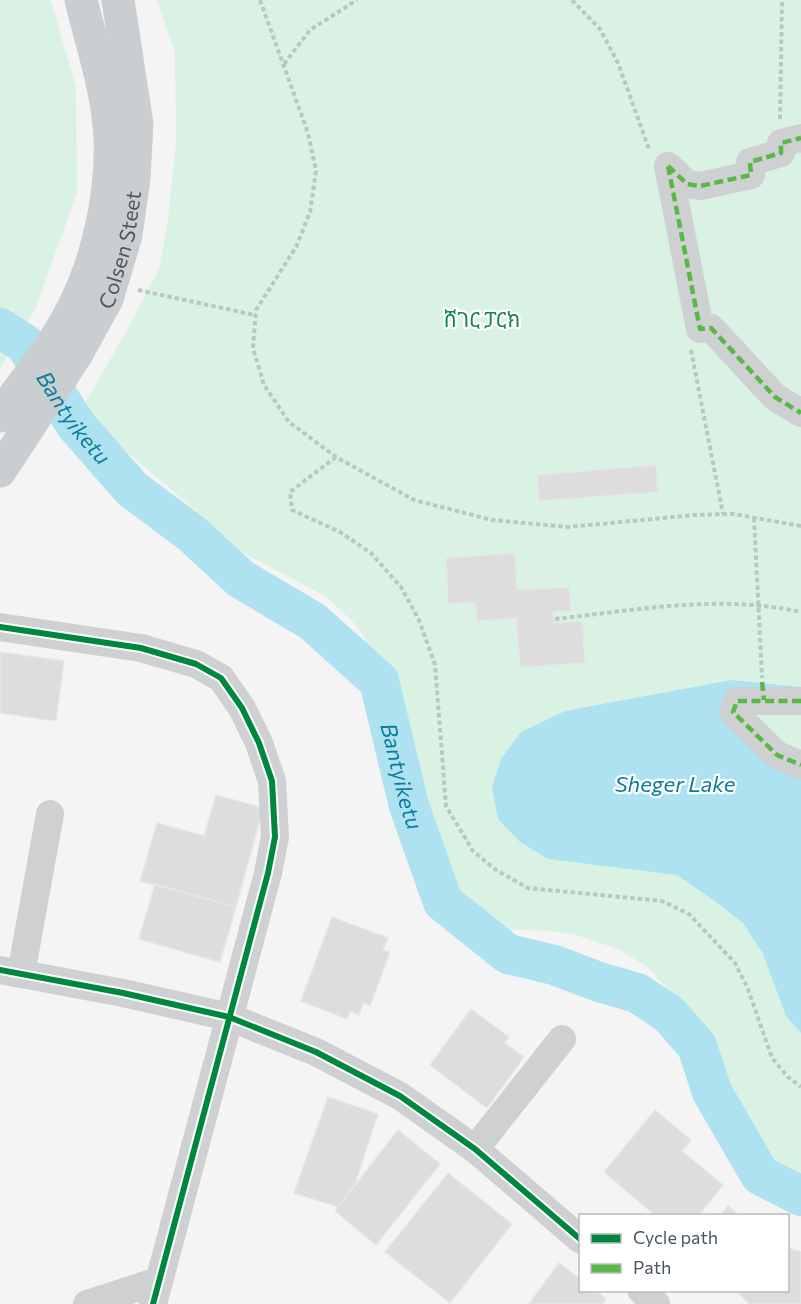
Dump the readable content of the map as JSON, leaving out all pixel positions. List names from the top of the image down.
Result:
{
  "streets": {
    "main road": ["Colsen Steet"]
  },
  "water": ["Bantyiketu", "Sheger Lake"],
  "parks": ["ሸገር ፓርክ"],
  "legend": ["Cycle path", "Path"]
}
